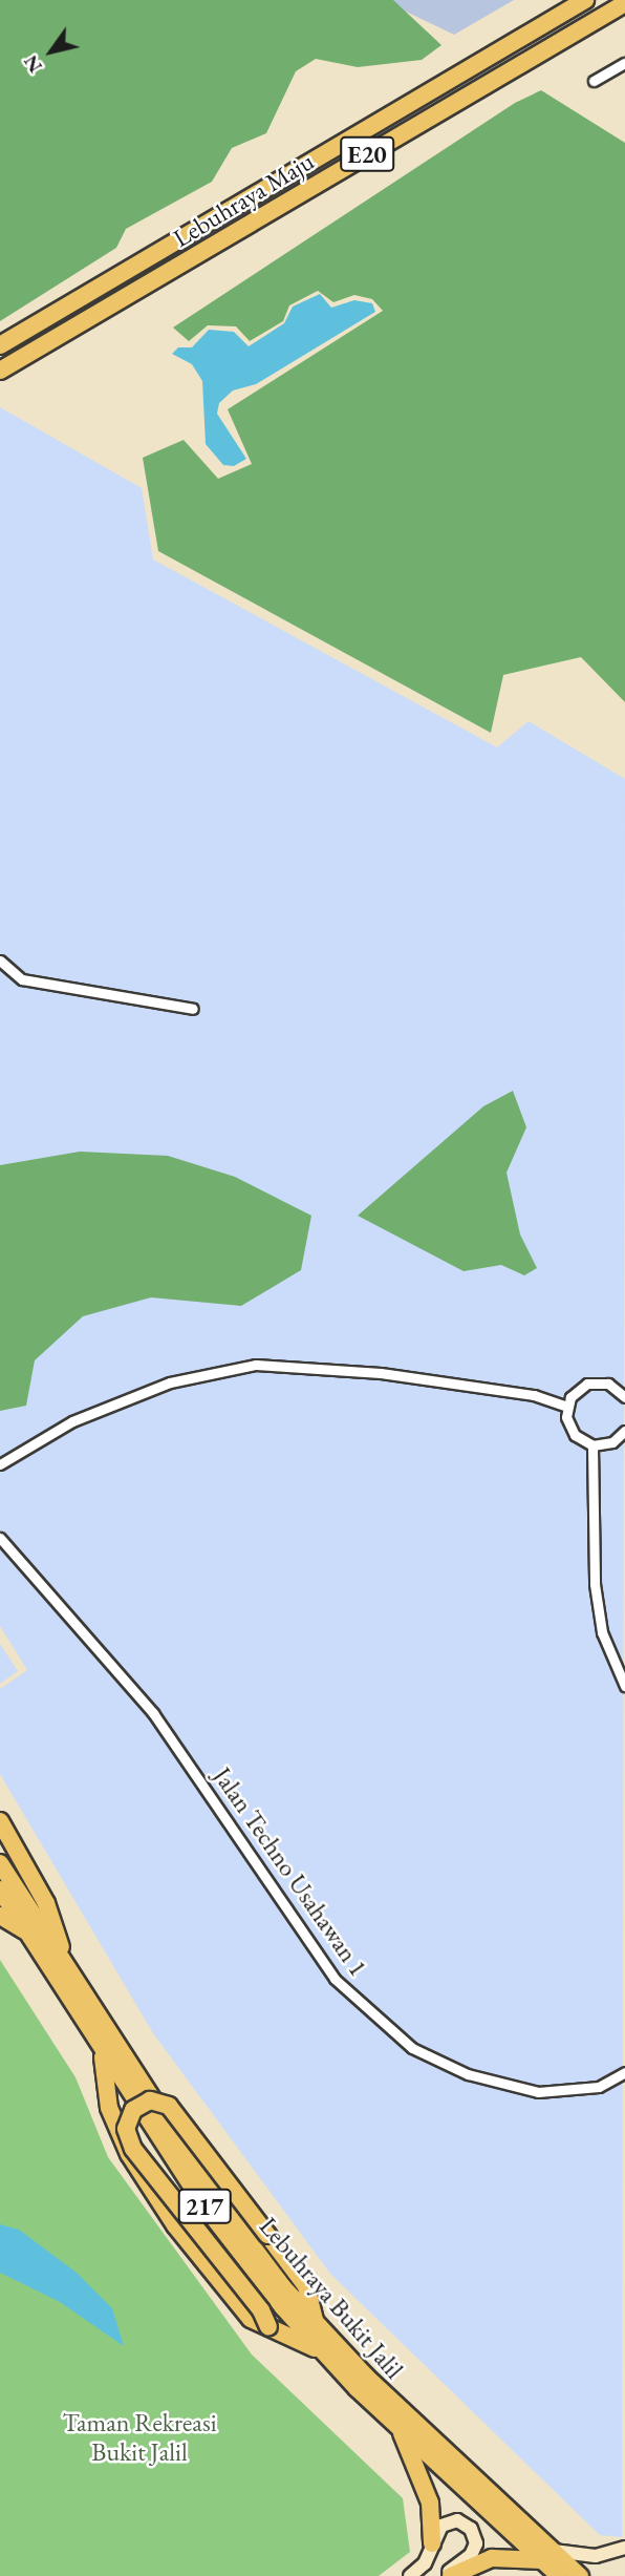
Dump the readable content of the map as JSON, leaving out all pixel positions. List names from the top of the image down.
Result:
{
  "streets": {
    "highway": [
      "E20",
      "Lebuhraya Maju",
      "217",
      "Lebuhraya Bukit Jalil"
    ],
    "street": ["Jalan Techno Usahawan 1"]
  },
  "parks": ["Taman Rekreasi Bukit Jalil"],
  "north": "bottom left"
}
